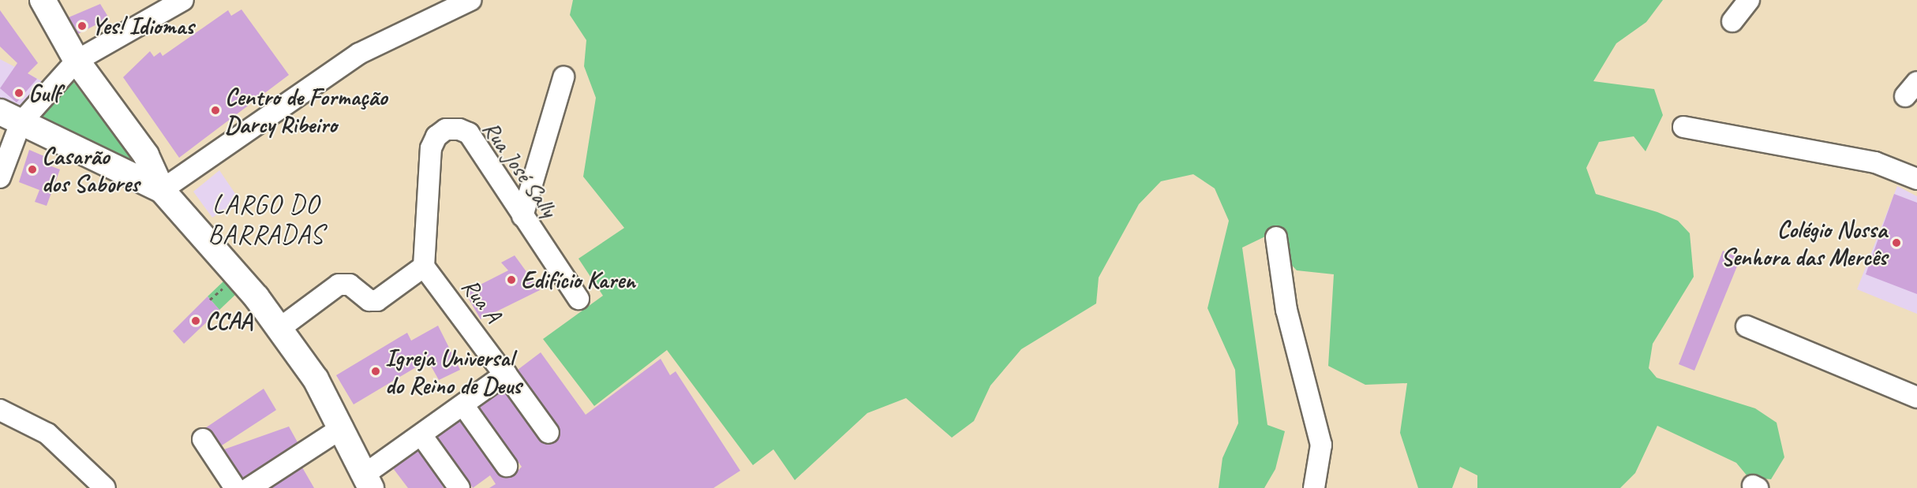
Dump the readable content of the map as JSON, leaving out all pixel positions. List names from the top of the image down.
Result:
{
  "streets": {
    "street": ["Rua José Sally", "Rua A"]
  },
  "crossings": [
    ["Rua José Sally", "Rua A"]
  ],
  "districts": ["LARGO DO BARRADAS"],
  "places": [
    "Yes! Idiomas",
    "Gulf",
    "Centro de Formação Darcy Ribeiro",
    "Casarão dos Sabores",
    "Colégio Nossa Senhora das Mercês",
    "Edifício Karen",
    "CCAA",
    "Igreja Universal do Reino de Deus"
  ]
}
